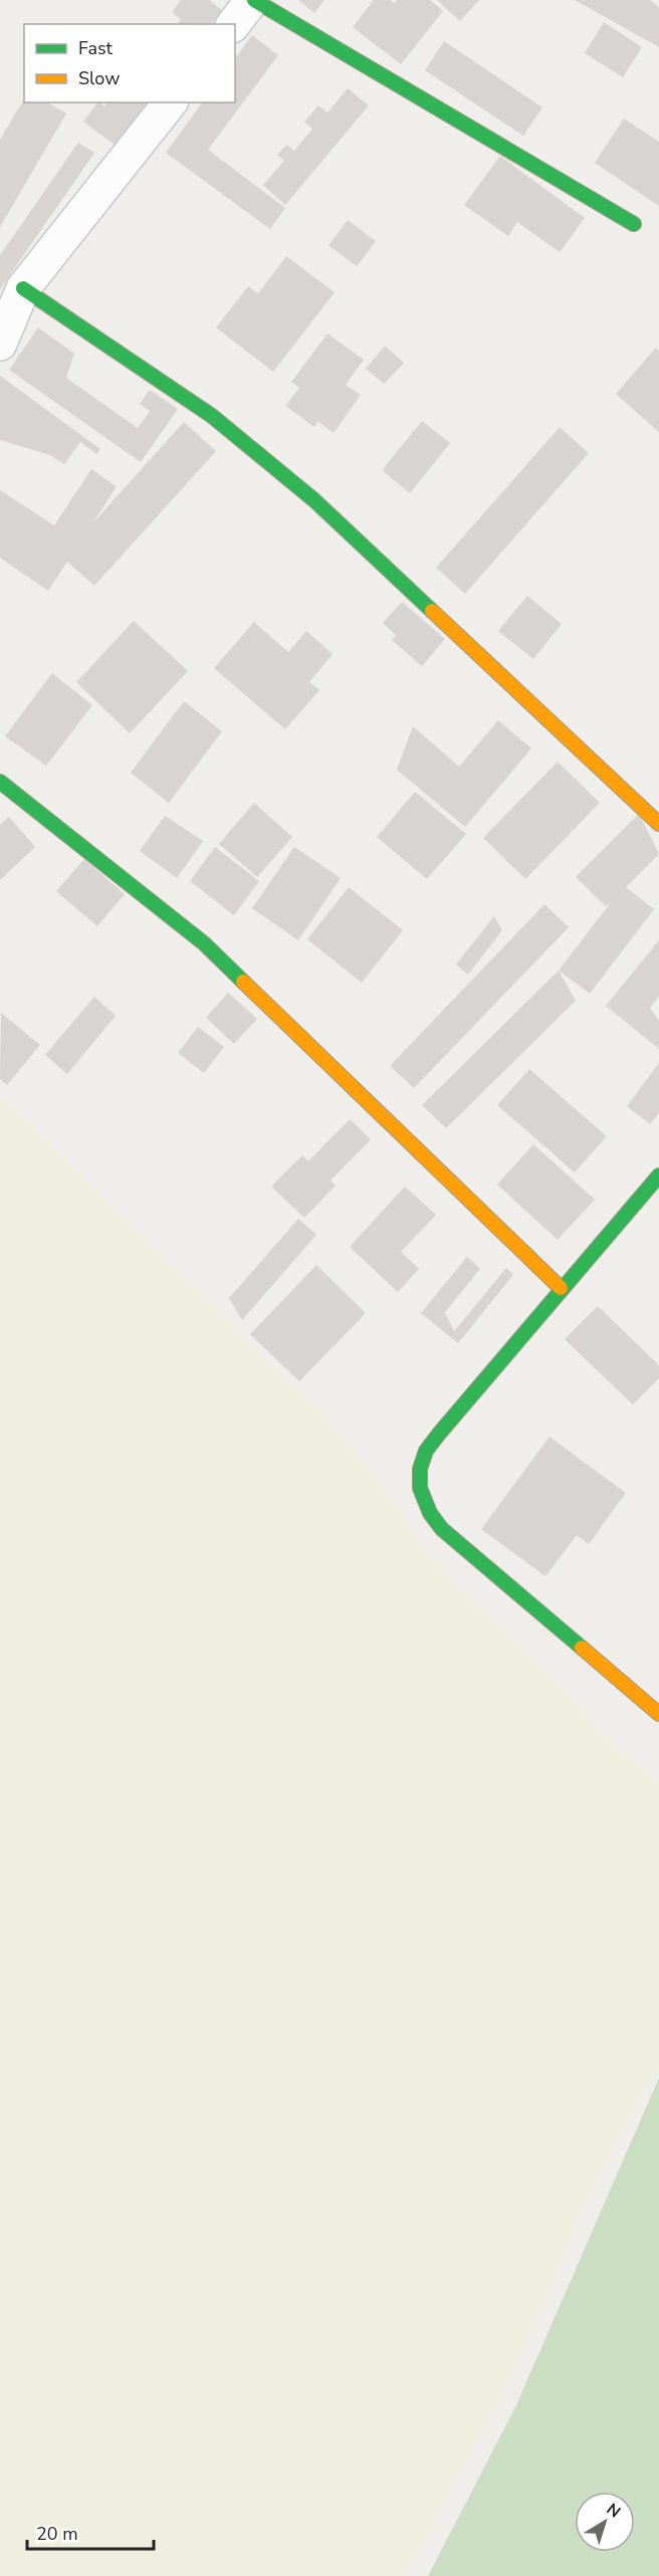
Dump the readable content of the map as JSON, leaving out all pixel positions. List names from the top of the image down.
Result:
{
  "legend": ["Fast", "Slow"],
  "scale_bar": "20 m",
  "north": "top right"
}
